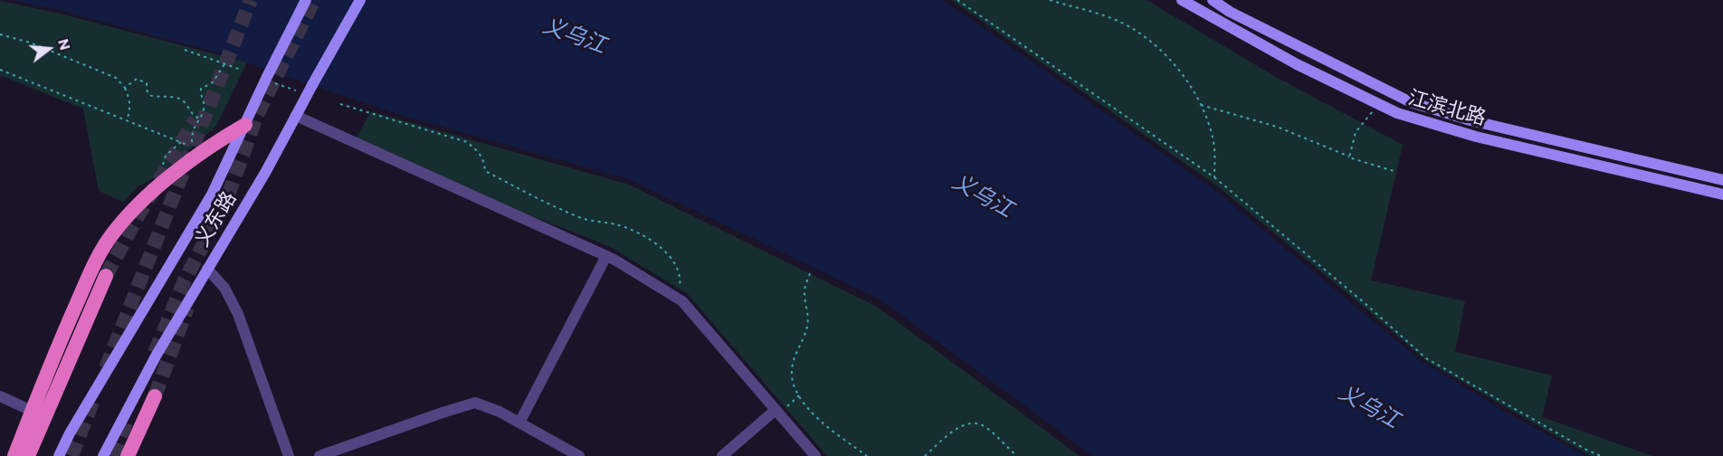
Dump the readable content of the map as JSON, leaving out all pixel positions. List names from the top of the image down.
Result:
{
  "streets": {
    "main road": ["江滨北路", "义东路"]
  },
  "water": ["义乌江"],
  "north": "right"
}
